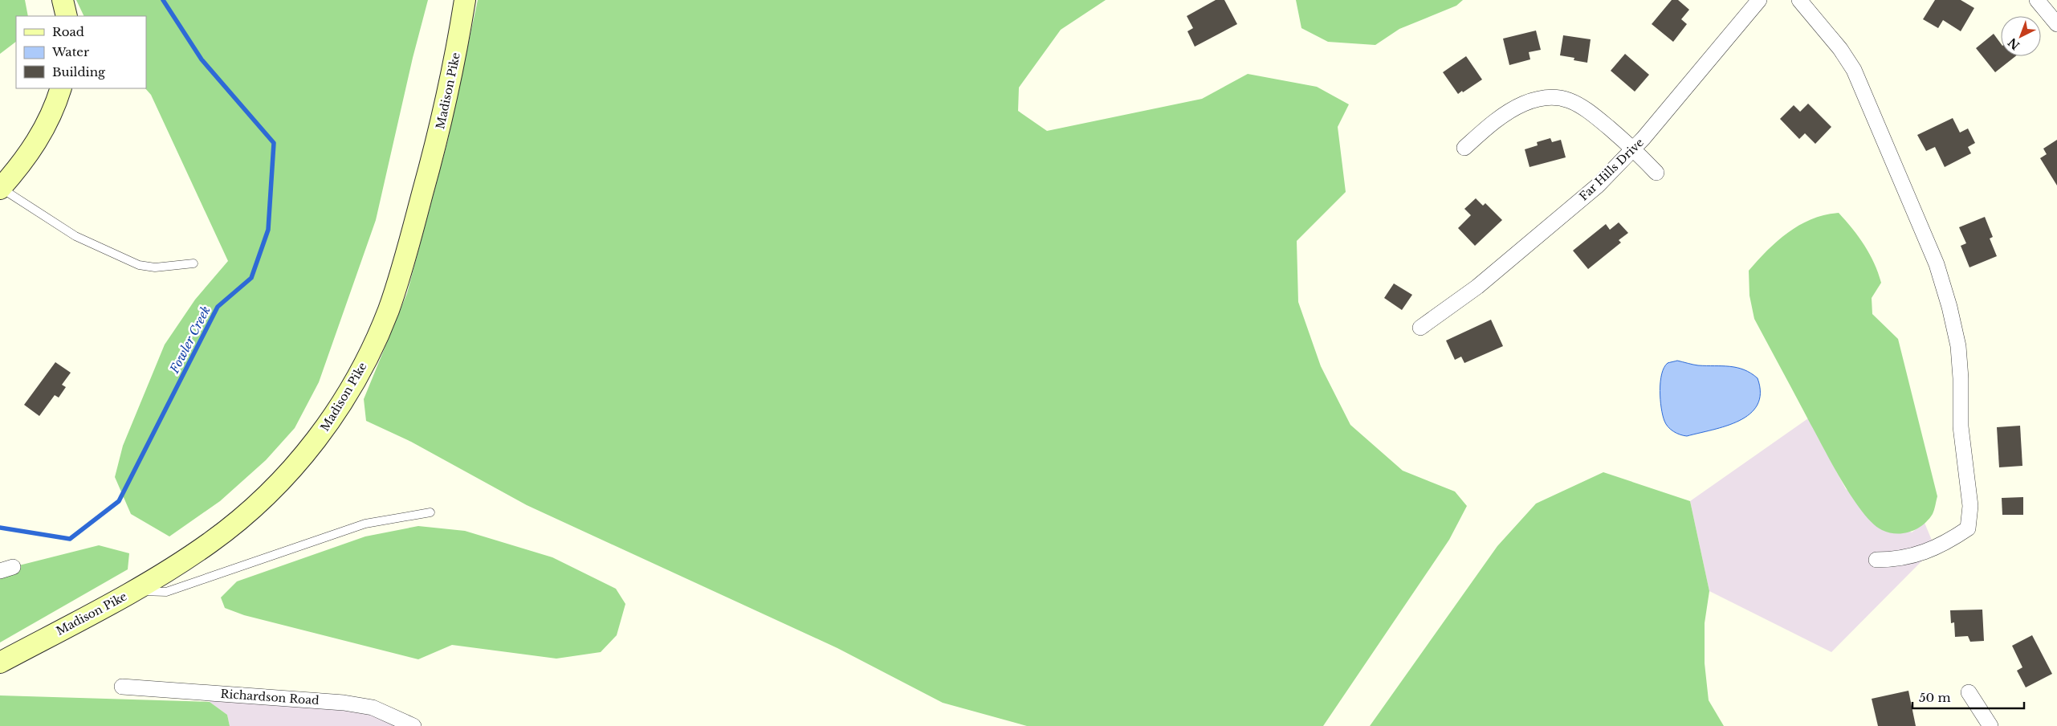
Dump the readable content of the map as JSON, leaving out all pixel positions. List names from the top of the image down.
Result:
{
  "streets": {
    "street": ["Madison Pike", "Far Hills Drive", "Richardson Road"]
  },
  "water": ["Fowler Creek"],
  "legend": ["Road", "Water", "Building"],
  "scale_bar": "50 m",
  "north": "bottom left"
}
